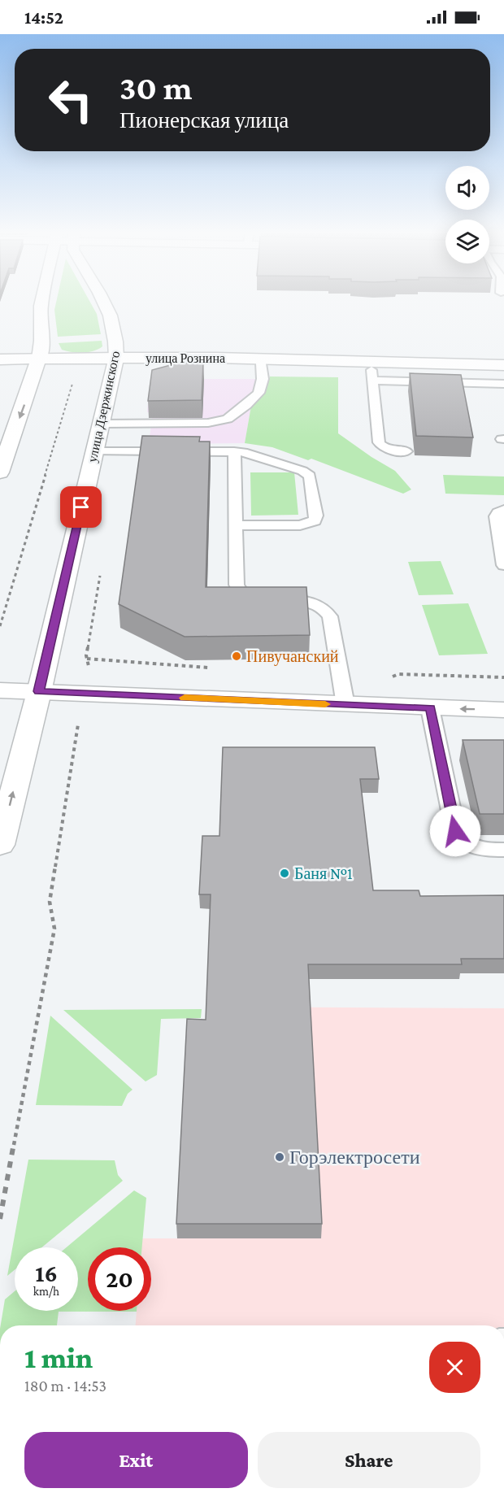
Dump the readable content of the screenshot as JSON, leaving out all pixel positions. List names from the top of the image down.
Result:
{
  "streets": {
    "main road": ["улица Рознина", "улица Дзержинского"]
  },
  "crossings": [
    ["улица Рознина", "улица Дзержинского"]
  ],
  "places": ["Пивучанский", "Баня №1", "Горэлектросети"],
  "page": {
    "status": "14:52",
    "turn": ["30 m", "Пионерская улица"],
    "speed": "16 km/h",
    "limit": "20",
    "heading": ["1 min", "180 m · 14:53"],
    "buttons": ["Exit", "Share"]
  }
}
